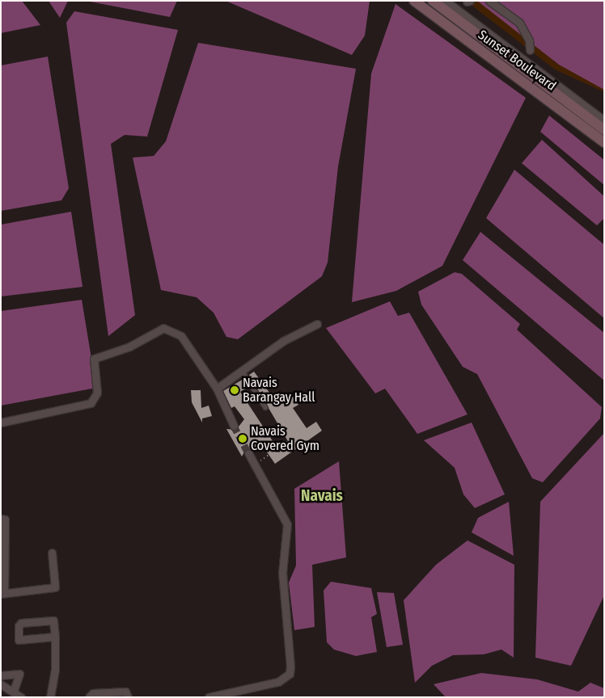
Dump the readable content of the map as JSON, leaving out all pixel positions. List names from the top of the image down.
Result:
{
  "streets": {
    "main road": ["Sunset Boulevard"]
  },
  "districts": ["Navais"],
  "places": ["Navais Barangay Hall", "Navais Covered Gym"]
}
